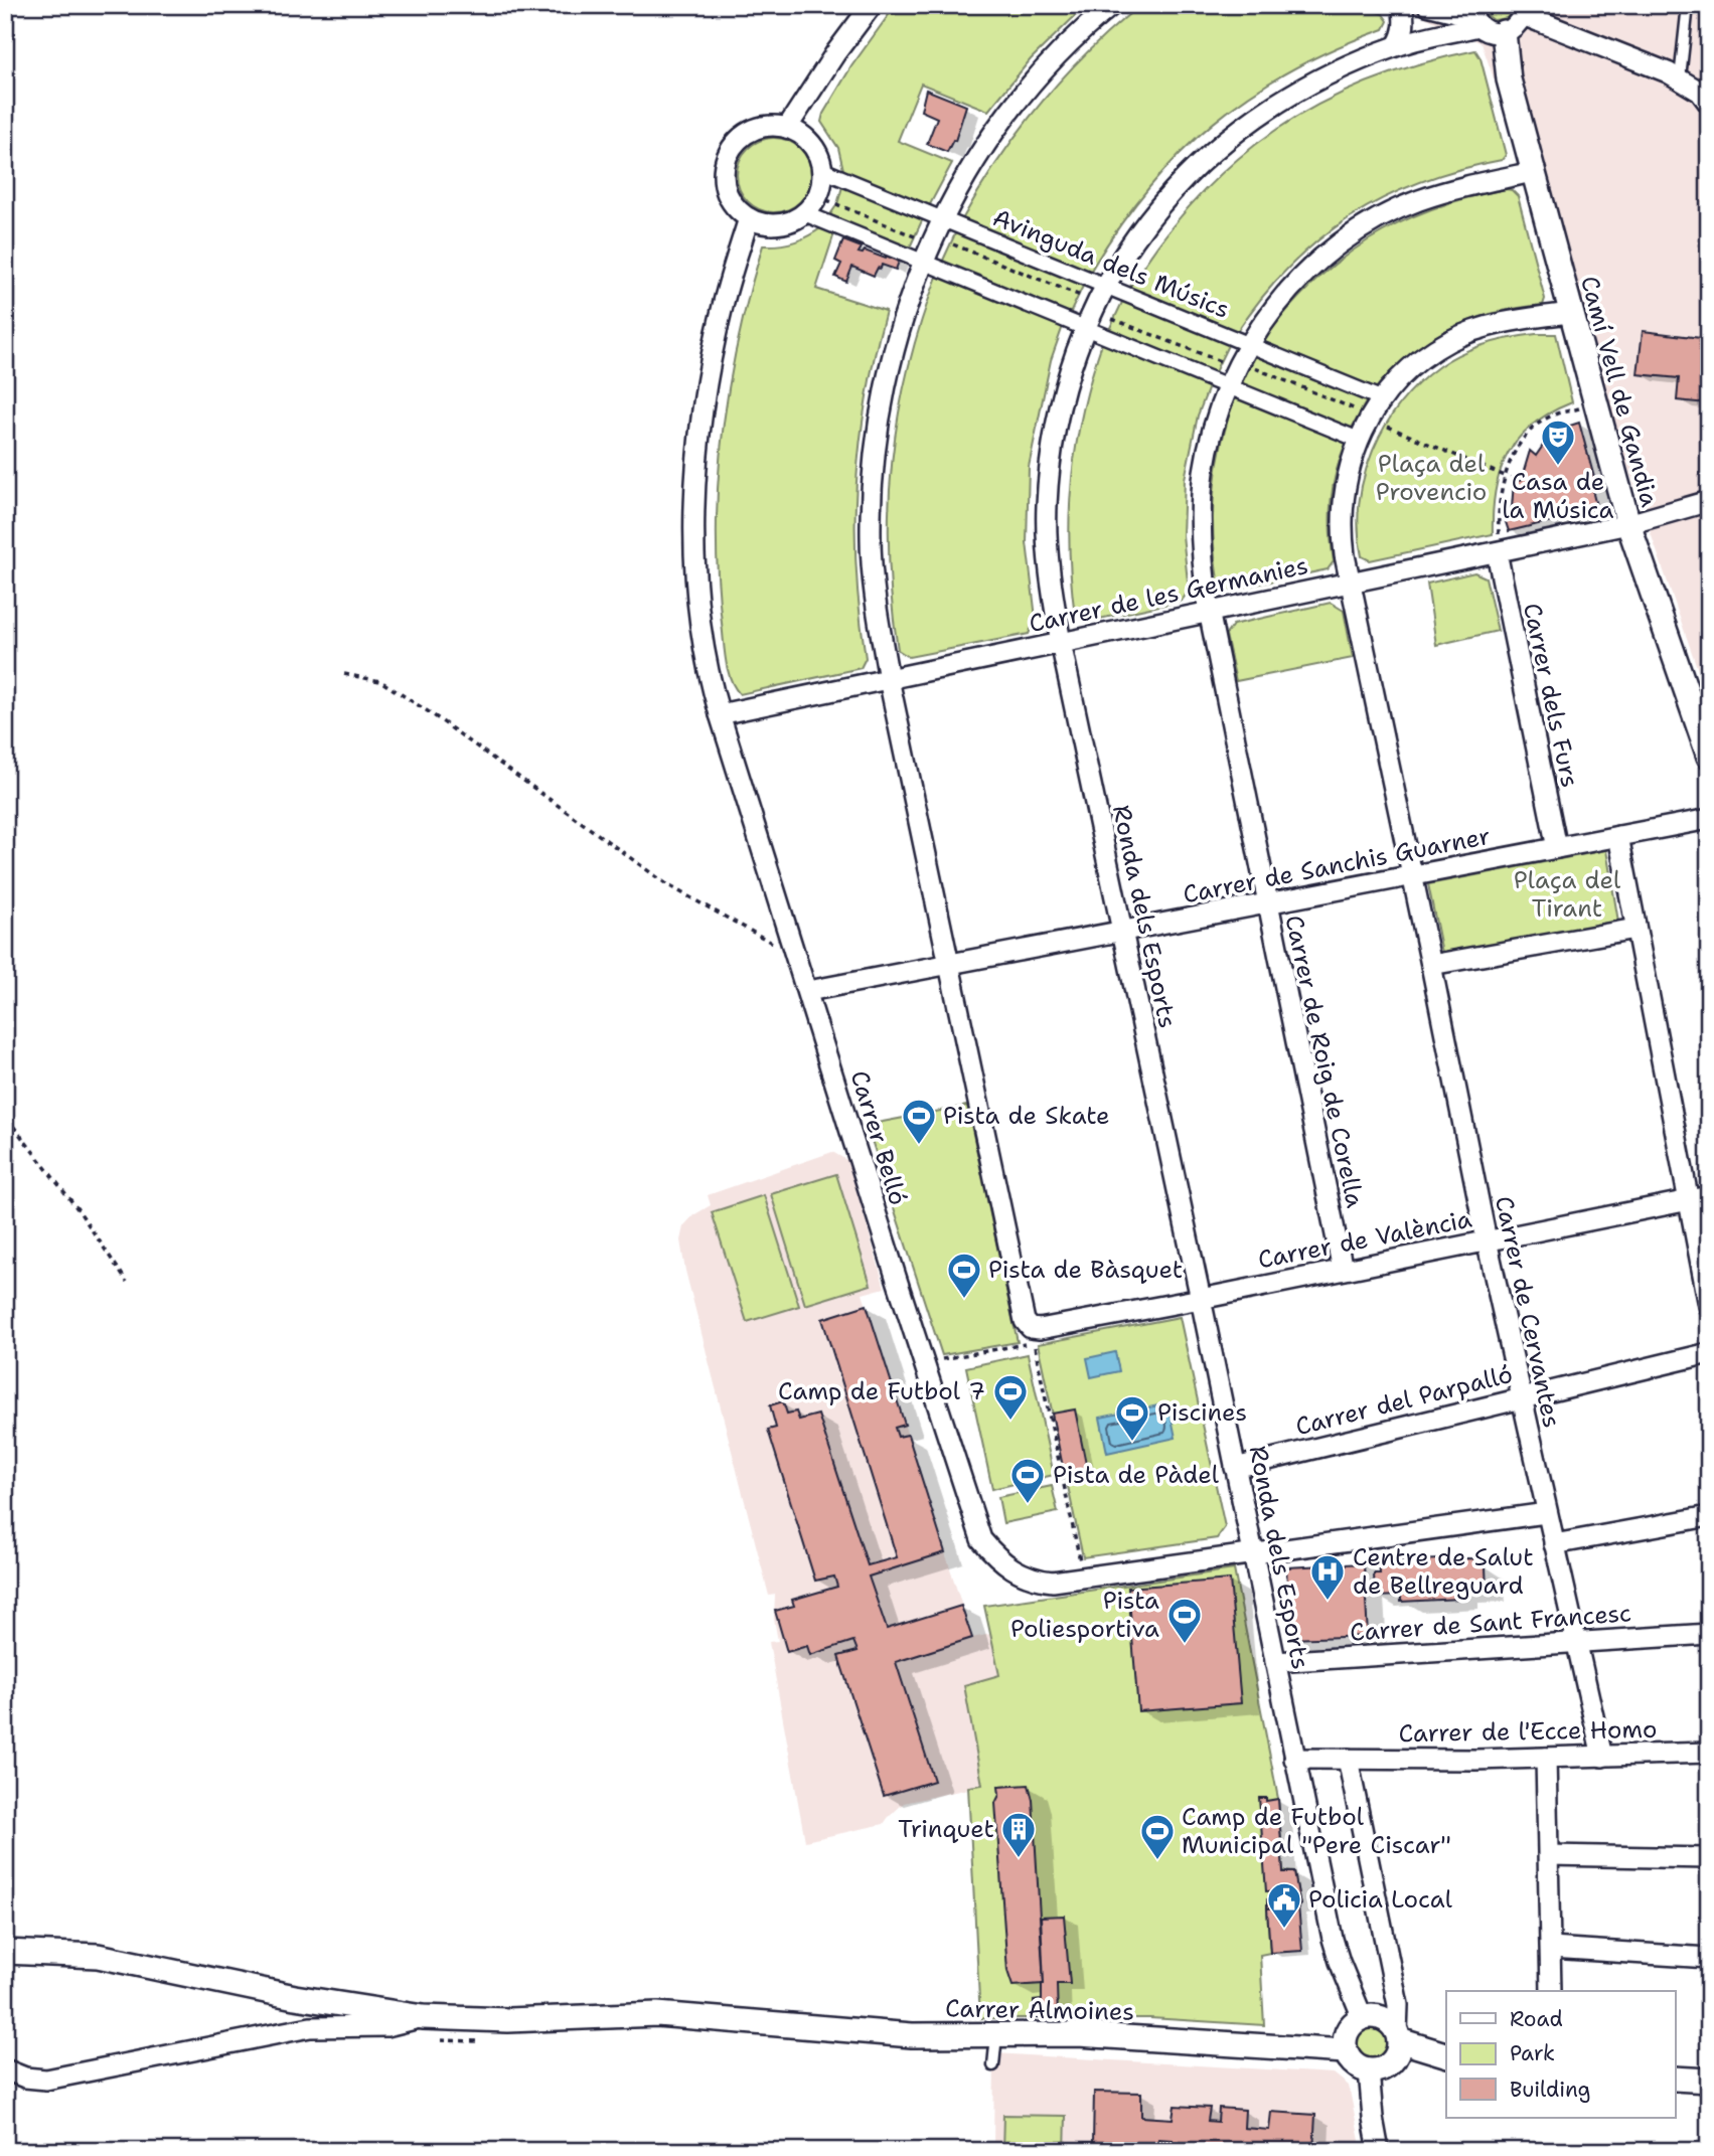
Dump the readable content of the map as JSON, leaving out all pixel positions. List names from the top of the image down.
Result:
{
  "streets": {
    "street": [
      "Avinguda dels Músics",
      "Camí Vell de Gandia",
      "Carrer de les Germanies",
      "Carrer dels Furs",
      "Carrer de Sanchis Guarner",
      "Ronda dels Esports",
      "Carrer de Roig de Corella",
      "Carrer Belló",
      "Carrer de València",
      "Carrer de Cervantes",
      "Carrer del Parpalló",
      "Carrer de Sant Francesc",
      "Carrer de l'Ecce Homo",
      "Carrer Almoines"
    ]
  },
  "crossings": [
    ["Avinguda dels Músics", "Ronda dels Esports"],
    ["Avinguda dels Músics", "Carrer de Roig de Corella"],
    ["Avinguda dels Músics", "Carrer Belló"],
    ["Camí Vell de Gandia", "Carrer de les Germanies"],
    ["Camí Vell de Gandia", "Carrer de Roig de Corella"],
    ["Carrer de les Germanies", "Carrer dels Furs"],
    ["Carrer de les Germanies", "Ronda dels Esports"],
    ["Carrer de les Germanies", "Carrer de Roig de Corella"],
    ["Carrer de les Germanies", "Carrer Belló"],
    ["Carrer de les Germanies", "Carrer de Cervantes"],
    ["Carrer dels Furs", "Carrer de Sanchis Guarner"],
    ["Carrer de Sanchis Guarner", "Ronda dels Esports"],
    ["Carrer de Sanchis Guarner", "Carrer de Roig de Corella"],
    ["Carrer de Sanchis Guarner", "Carrer Belló"],
    ["Carrer de Sanchis Guarner", "Carrer de Cervantes"],
    ["Ronda dels Esports", "Carrer de València"],
    ["Ronda dels Esports", "Carrer del Parpalló"],
    ["Ronda dels Esports", "Carrer de Sant Francesc"],
    ["Ronda dels Esports", "Carrer de l'Ecce Homo"],
    ["Ronda dels Esports", "Carrer Almoines"],
    ["Carrer de Roig de Corella", "Carrer de València"],
    ["Carrer de València", "Carrer de Cervantes"],
    ["Carrer de Cervantes", "Carrer del Parpalló"],
    ["Carrer de Cervantes", "Carrer de Sant Francesc"],
    ["Carrer de Cervantes", "Carrer de l'Ecce Homo"]
  ],
  "parks": ["Plaça del Provencio", "Plaça del Tirant"],
  "places": {
    "theatre": ["Casa de la Música"],
    "sports": [
      "Pista de Skate",
      "Pista de Bàsquet",
      "Camp de Futbol 7",
      "Piscines",
      "Pista de Pàdel",
      "Pista Poliesportiva",
      "Camp de Futbol Municipal \"Pere Ciscar\""
    ],
    "hospital": ["Centre de Salut de Bellreguard"],
    "building": ["Trinquet"],
    "public building": ["Policia Local"]
  },
  "legend": ["Road", "Park", "Building"]
}
